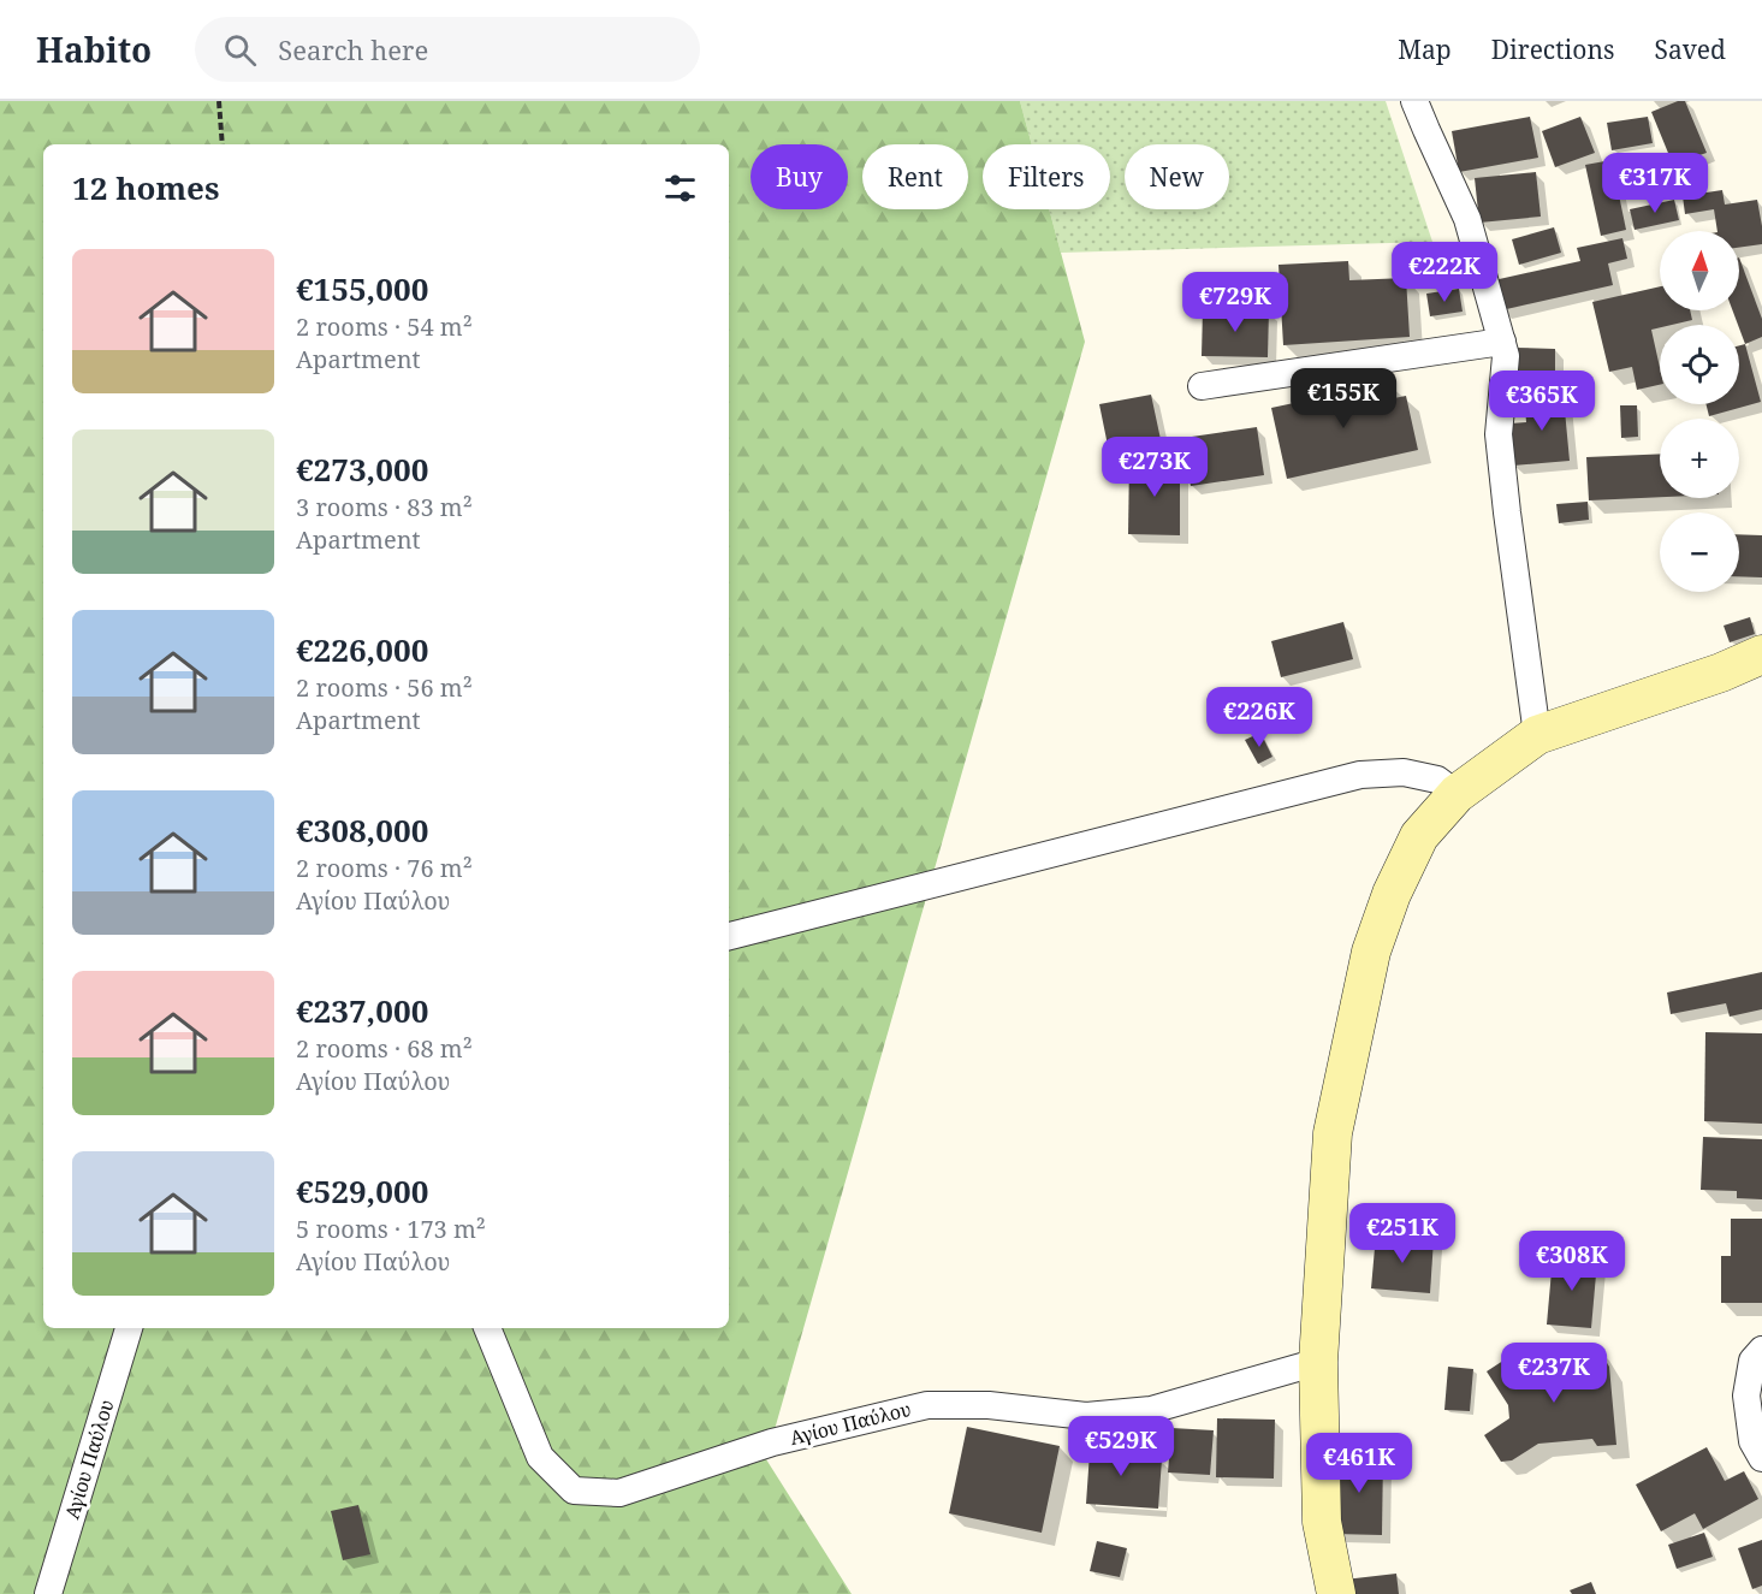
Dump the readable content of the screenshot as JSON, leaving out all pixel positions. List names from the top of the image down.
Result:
{
  "streets": {
    "street": ["Αγίου Παύλου"]
  },
  "north": "top",
  "page": {
    "header": "Habito",
    "search": "Search here",
    "nav": ["Map", "Directions", "Saved"],
    "chip": [
      "Buy",
      "Rent",
      "Filters",
      "New"
    ],
    "heading": "12 homes",
    "price": [
      "€317K",
      "€222K",
      "€729K",
      "€155K",
      "€365K",
      "€273K",
      "€226K",
      "€251K",
      "€308K",
      "€237K",
      "€529K",
      "€461K"
    ],
    "map_buttons": ["+", "−"],
    "list": [
      {
        "name": "€155,000",
        "note": "2 rooms · 54 m² · Apartment"
      },
      {
        "name": "€273,000",
        "note": "3 rooms · 83 m² · Apartment"
      },
      {
        "name": "€226,000",
        "note": "2 rooms · 56 m² · Apartment"
      },
      {
        "name": "€308,000",
        "note": "2 rooms · 76 m² · Αγίου Παύλου"
      },
      {
        "name": "€237,000",
        "note": "2 rooms · 68 m² · Αγίου Παύλου"
      },
      {
        "name": "€529,000",
        "note": "5 rooms · 173 m² · Αγίου Παύλου"
      }
    ]
  }
}
